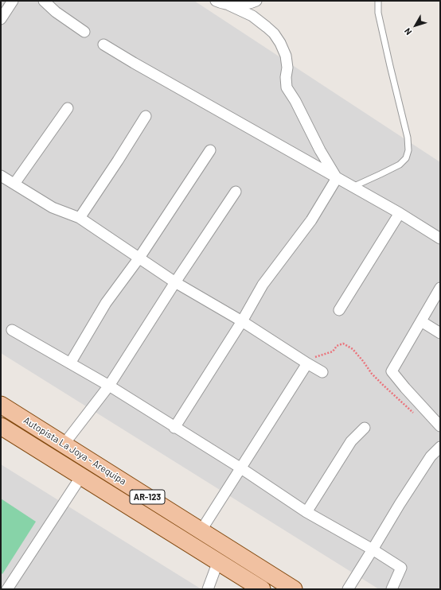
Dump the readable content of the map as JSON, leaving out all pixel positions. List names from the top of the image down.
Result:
{
  "streets": {
    "main road": ["Autopista La Joya - Arequipa", "AR-123"]
  },
  "north": "bottom left"
}
